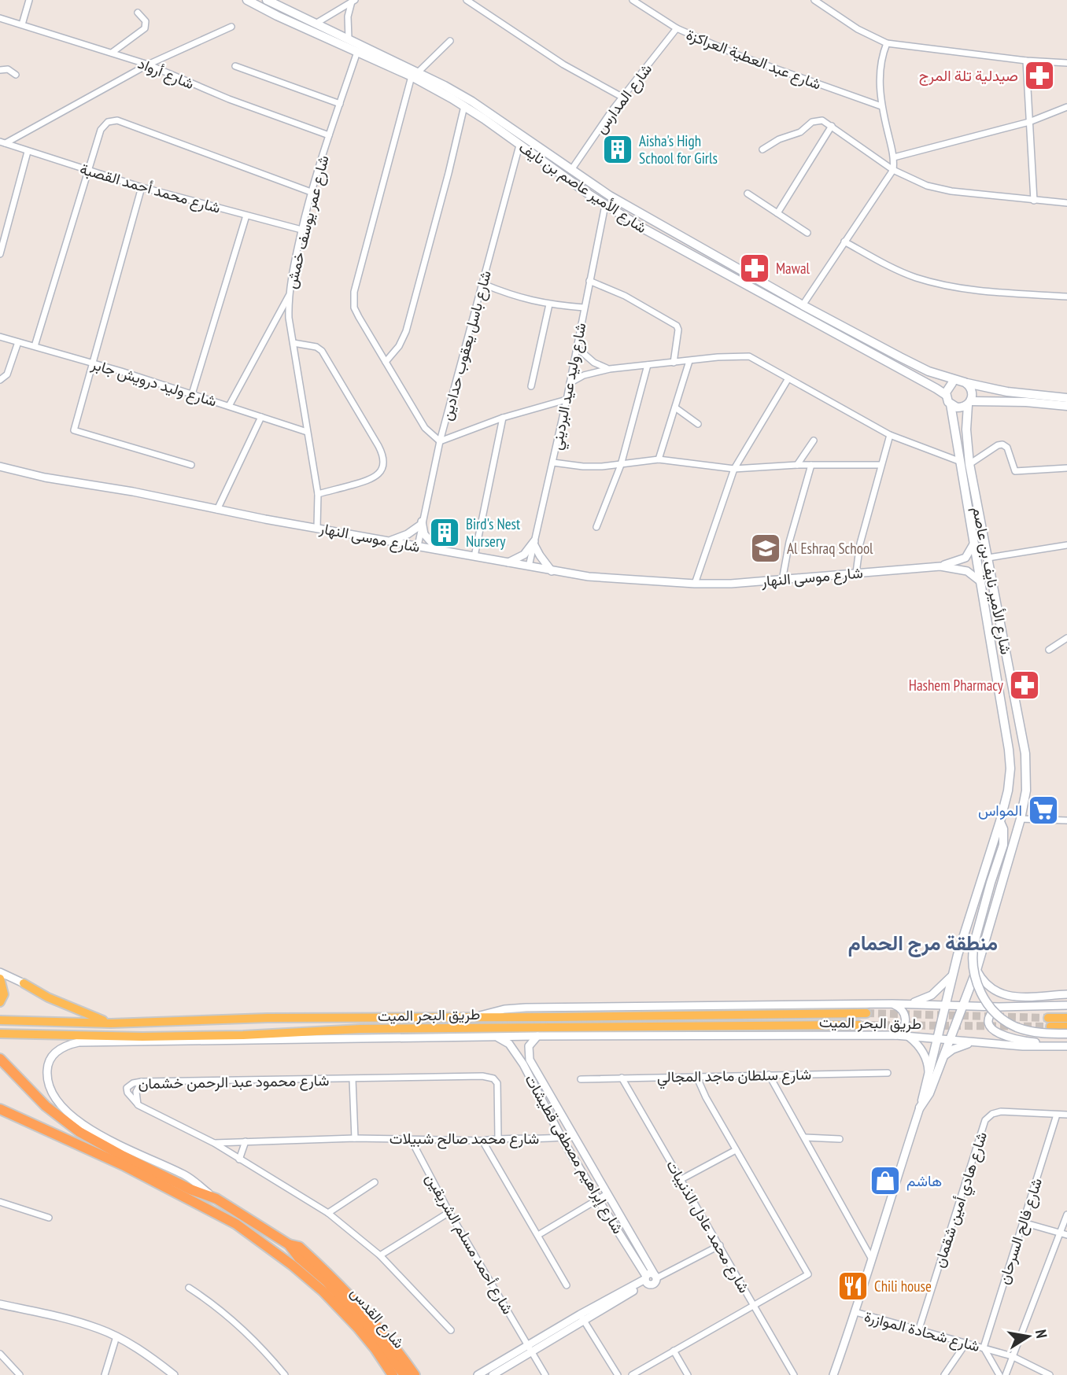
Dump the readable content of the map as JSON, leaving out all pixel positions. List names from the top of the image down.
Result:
{
  "streets": {
    "highway": ["شارع القدس"],
    "main road": ["شارع الأمير عاصم بن نايف", "شارع الأمير نايف بن عاصم", "طريق البحر الميت"],
    "street": [
      "شارع عبد العطية العراكزة",
      "شارع أرواد",
      "شارع المدارس",
      "شارع محمد أحمد القصبة",
      "شارع عمر يوسف خمش",
      "شارع باسل يعقوب حدادين",
      "شارع وليد درويش جابر",
      "شارع وليد عيد البرديني",
      "شارع موسى النهار",
      "شارع سلطان ماجد المجالي",
      "شارع محمود عبد الرحمن خشمان",
      "شارع محمد صالح شبيلات",
      "شارع إبراهيم مصطفى قطيشات",
      "شارع هادي أمين شقمان",
      "شارع محمد عادل الذنيبات",
      "شارع فالح السرحان",
      "شارع أحمد مسلم الشريقين",
      "شارع شحادة الموازرة"
    ]
  },
  "crossings": [
    ["شارع عبد العطية العراكزة", "شارع المدارس"],
    ["شارع أرواد", "شارع عمر يوسف خمش"],
    ["شارع المدارس", "شارع الأمير عاصم بن نايف"],
    ["شارع الأمير عاصم بن نايف", "شارع عمر يوسف خمش"],
    ["شارع الأمير عاصم بن نايف", "شارع باسل يعقوب حدادين"],
    ["شارع الأمير عاصم بن نايف", "شارع وليد عيد البرديني"],
    ["شارع الأمير عاصم بن نايف", "شارع الأمير نايف بن عاصم"],
    ["شارع محمد أحمد القصبة", "شارع عمر يوسف خمش"],
    ["شارع عمر يوسف خمش", "شارع وليد درويش جابر"],
    ["شارع عمر يوسف خمش", "شارع موسى النهار"],
    ["شارع باسل يعقوب حدادين", "شارع موسى النهار"],
    ["شارع وليد عيد البرديني", "شارع موسى النهار"],
    ["شارع موسى النهار", "شارع الأمير نايف بن عاصم"],
    ["شارع الأمير نايف بن عاصم", "طريق البحر الميت"],
    ["طريق البحر الميت", "شارع إبراهيم مصطفى قطيشات"],
    ["شارع سلطان ماجد المجالي", "شارع محمد عادل الذنيبات"],
    ["شارع محمود عبد الرحمن خشمان", "شارع محمد صالح شبيلات"],
    ["شارع محمد صالح شبيلات", "شارع إبراهيم مصطفى قطيشات"],
    ["شارع محمد صالح شبيلات", "شارع أحمد مسلم الشريقين"],
    ["شارع هادي أمين شقمان", "شارع فالح السرحان"],
    ["شارع هادي أمين شقمان", "شارع شحادة الموازرة"],
    ["شارع فالح السرحان", "شارع شحادة الموازرة"]
  ],
  "districts": ["منطقة مرج الحمام"],
  "places": {
    "pharmacy": ["صيدلية تلة المرج", "Mawal", "Hashem Pharmacy"],
    "building": ["Aisha's High School for Girls", "Bird's Nest Nursery"],
    "school or university": ["Al Eshraq School"],
    "supermarket": ["المواس"],
    "shop": ["هاشم"],
    "restaurant": ["Chili house"]
  },
  "north": "right"
}
